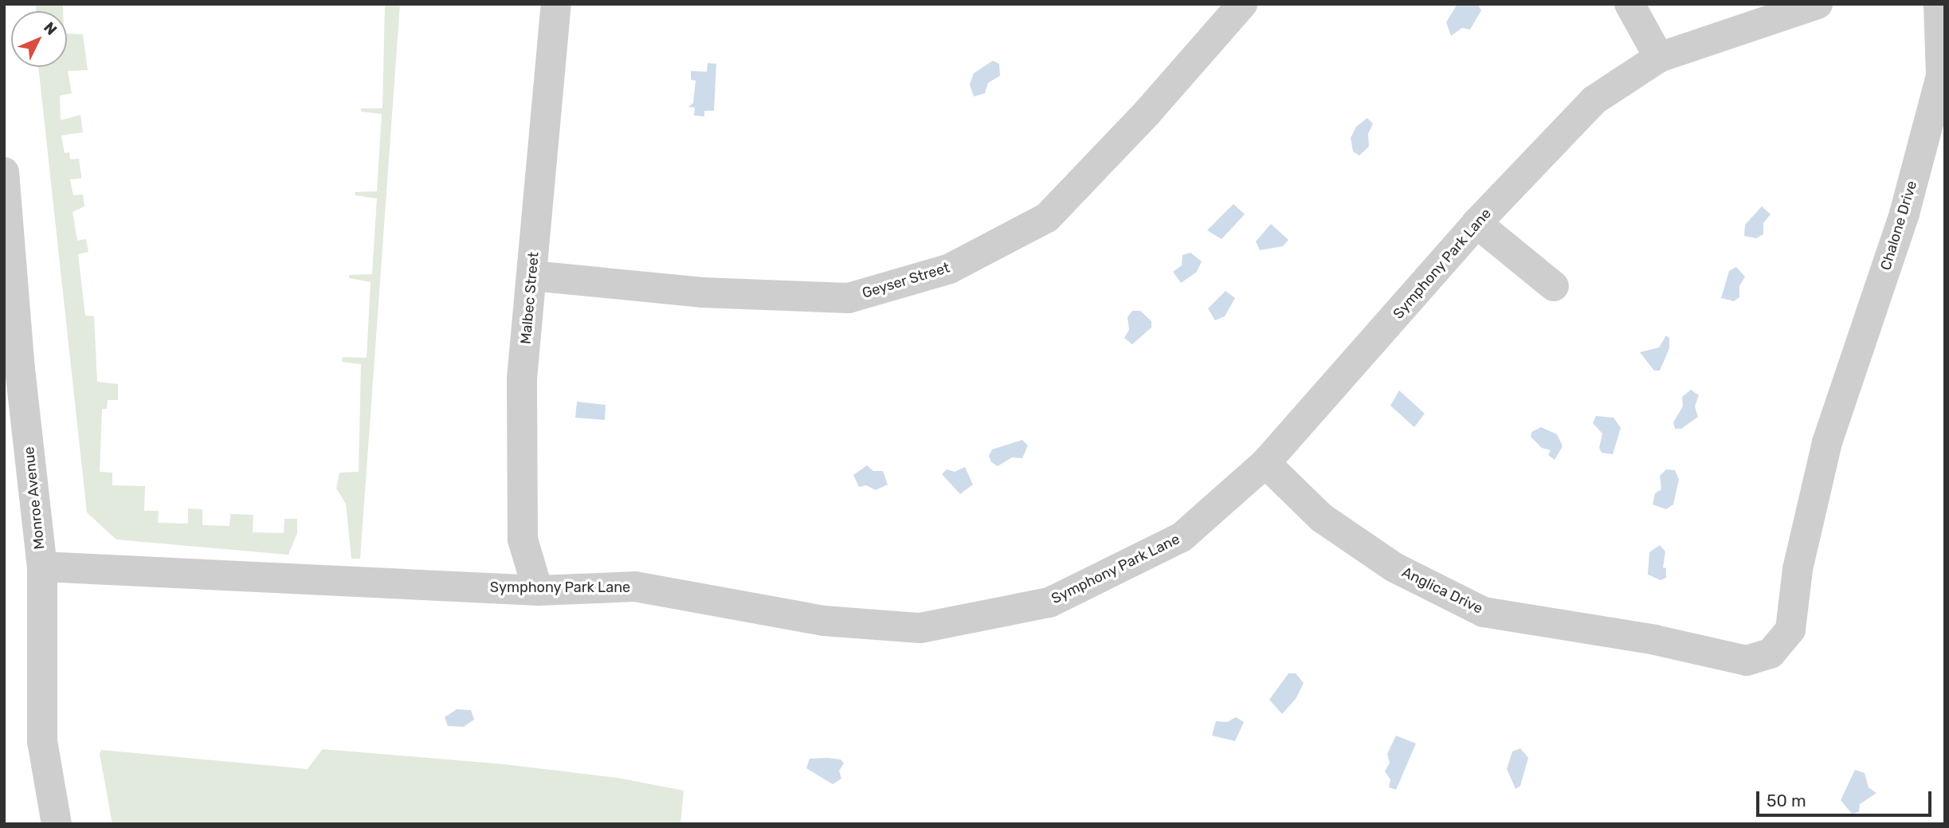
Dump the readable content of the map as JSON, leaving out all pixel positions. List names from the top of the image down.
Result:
{
  "streets": {
    "street": [
      "Chalone Drive",
      "Symphony Park Lane",
      "Geyser Street",
      "Malbec Street",
      "Monroe Avenue",
      "Anglica Drive"
    ]
  },
  "crossings": [
    ["Chalone Drive", "Anglica Drive"],
    ["Symphony Park Lane", "Malbec Street"],
    ["Symphony Park Lane", "Monroe Avenue"],
    ["Symphony Park Lane", "Anglica Drive"],
    ["Geyser Street", "Malbec Street"]
  ],
  "scale_bar": "50 m",
  "north": "top right"
}
